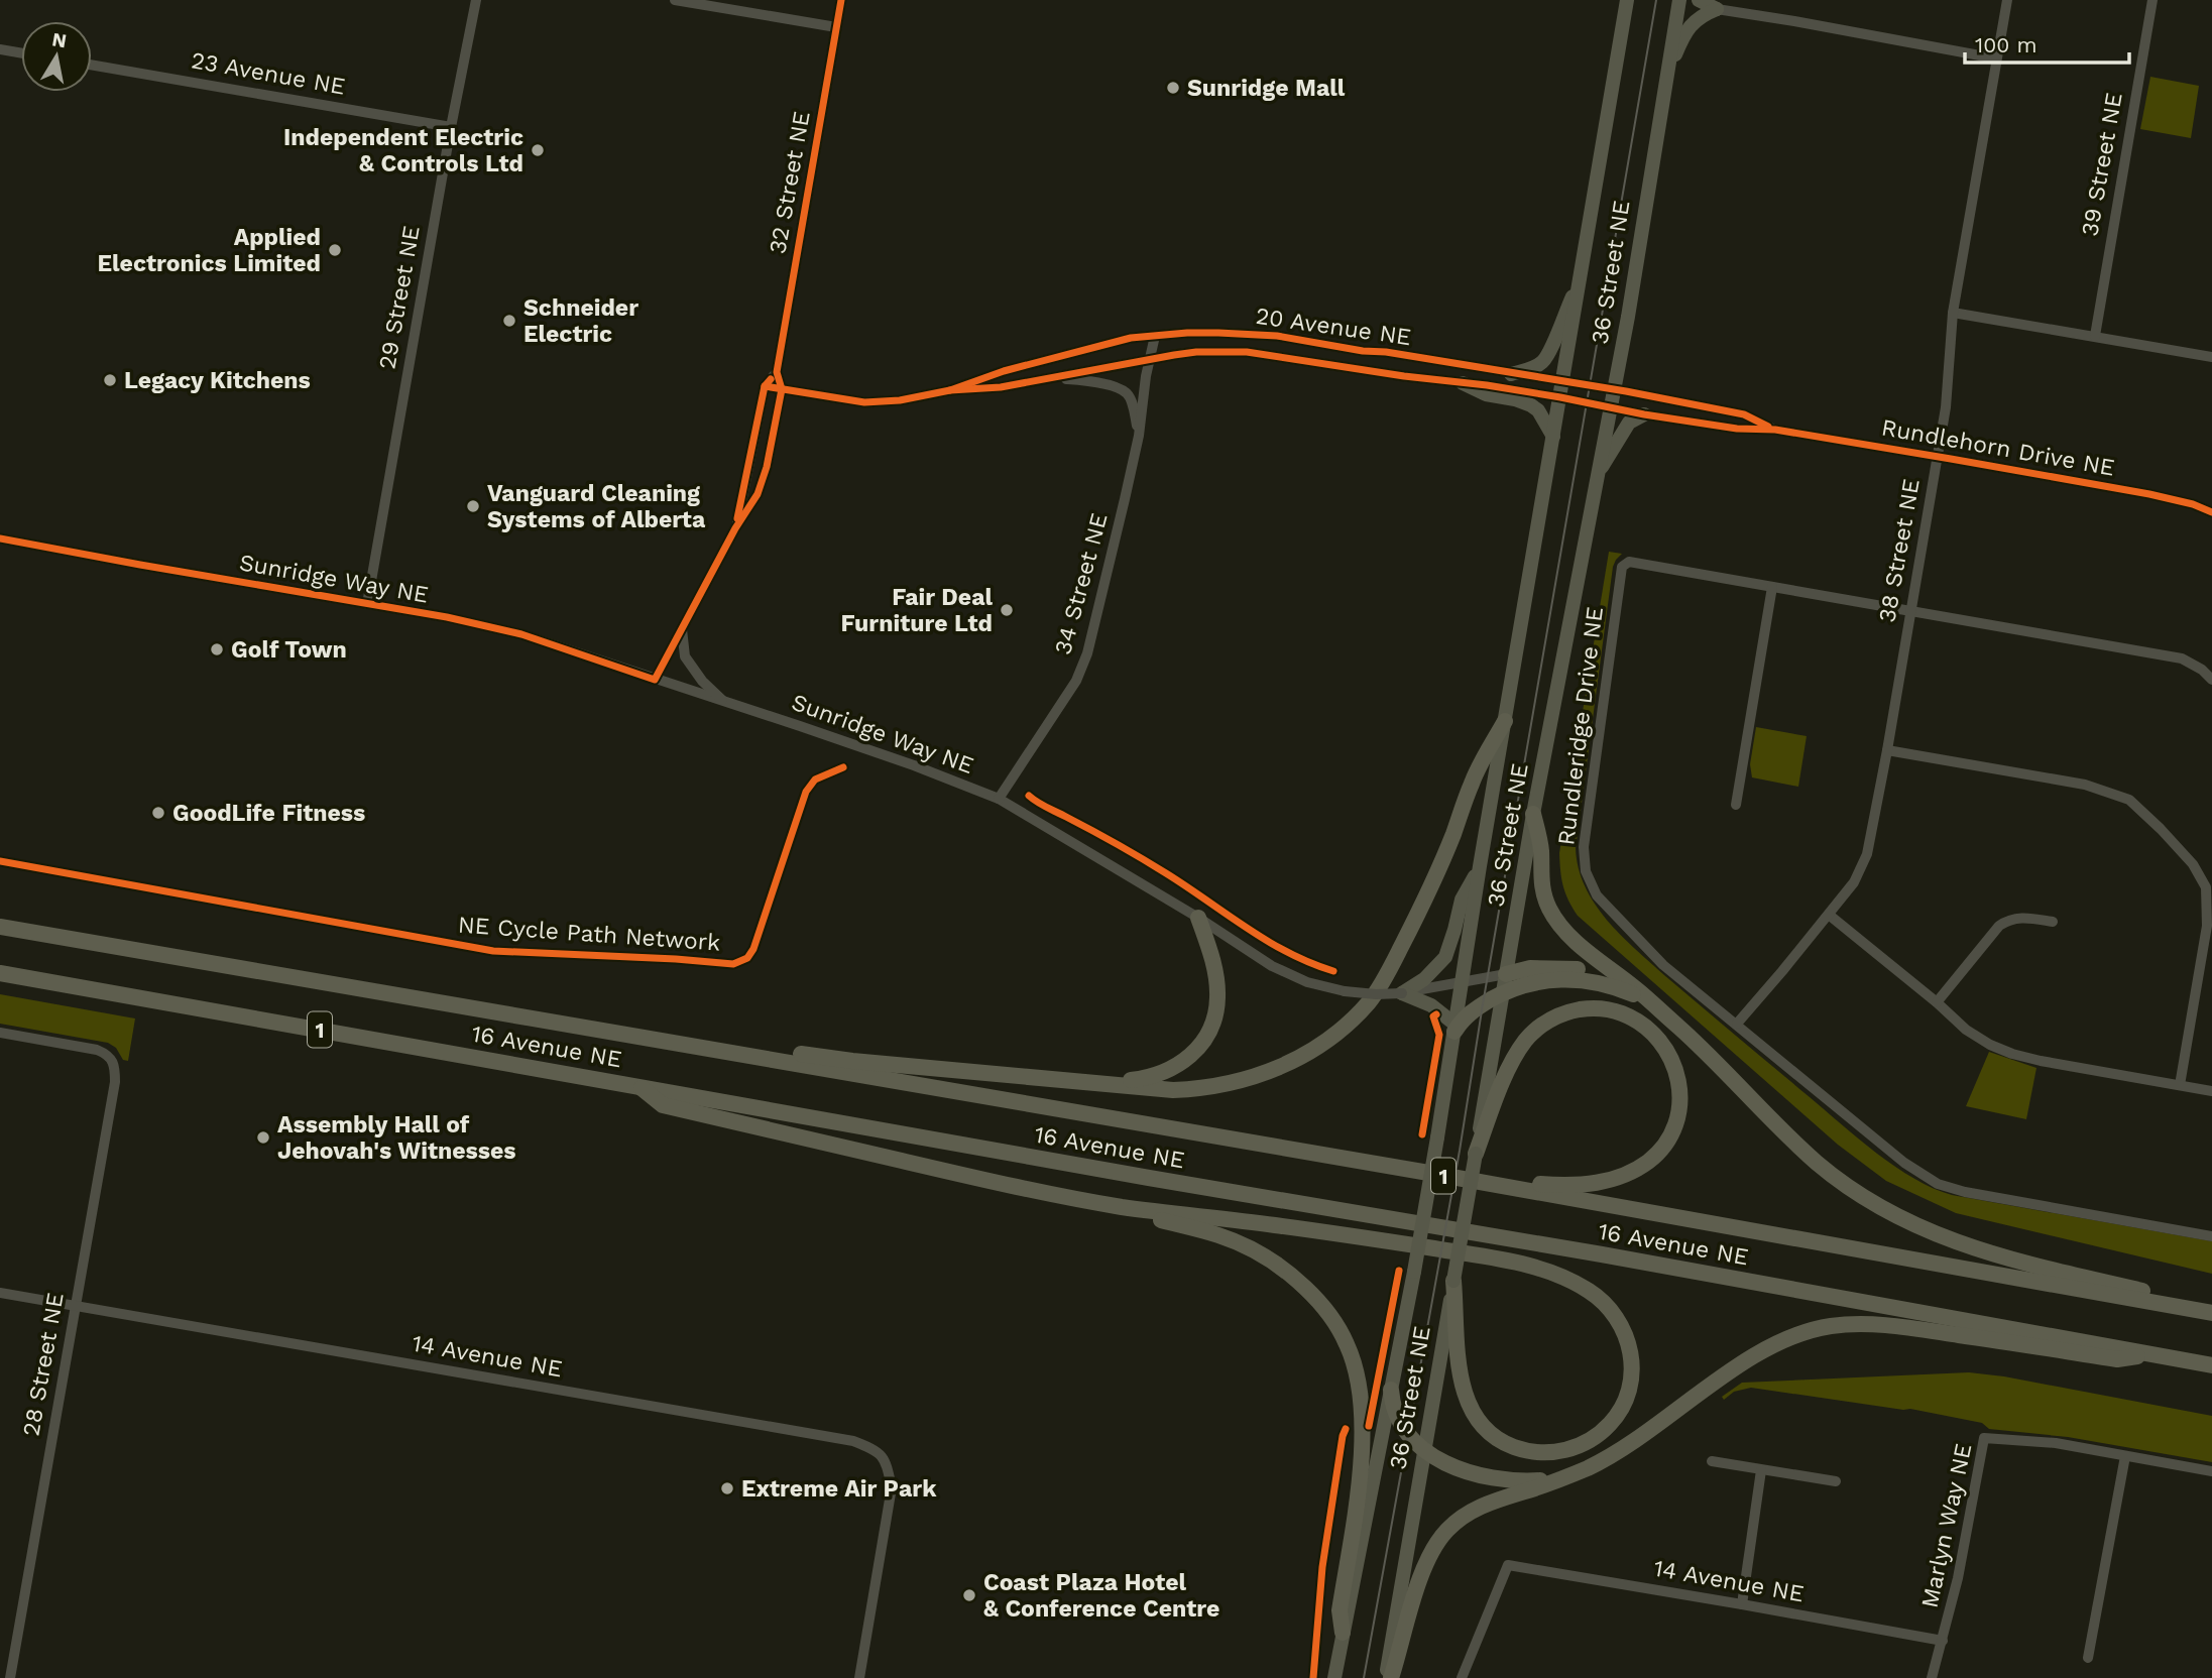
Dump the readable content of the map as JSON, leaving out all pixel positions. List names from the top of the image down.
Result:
{
  "streets": {
    "highway": ["1", "16 Avenue NE"],
    "main road": ["36 Street NE"],
    "street": [
      "23 Avenue NE",
      "39 Street NE",
      "32 Street NE",
      "29 Street NE",
      "20 Avenue NE",
      "Rundlehorn Drive NE",
      "38 Street NE",
      "Sunridge Way NE",
      "34 Street NE",
      "Rundleridge Drive NE",
      "14 Avenue NE",
      "28 Street NE",
      "Marlyn Way NE"
    ],
    "cycle path": ["NE Cycle Path Network"]
  },
  "crossings": [
    ["23 Avenue NE", "29 Street NE"],
    ["32 Street NE", "20 Avenue NE"],
    ["32 Street NE", "Sunridge Way NE"],
    ["36 Street NE", "20 Avenue NE"],
    ["36 Street NE", "Rundlehorn Drive NE"],
    ["36 Street NE", "Sunridge Way NE"],
    ["29 Street NE", "Sunridge Way NE"],
    ["20 Avenue NE", "Rundlehorn Drive NE"],
    ["20 Avenue NE", "34 Street NE"],
    ["Rundlehorn Drive NE", "38 Street NE"],
    ["38 Street NE", "Rundleridge Drive NE"],
    ["Sunridge Way NE", "34 Street NE"],
    ["14 Avenue NE", "28 Street NE"],
    ["14 Avenue NE", "Marlyn Way NE"]
  ],
  "places": [
    "Sunridge Mall",
    "Independent Electric & Controls Ltd",
    "Applied Electronics Limited",
    "Schneider Electric",
    "Legacy Kitchens",
    "Vanguard Cleaning Systems of Alberta",
    "Fair Deal Furniture Ltd",
    "Golf Town",
    "GoodLife Fitness",
    "Assembly Hall of Jehovah's Witnesses",
    "Extreme Air Park",
    "Coast Plaza Hotel & Conference Centre"
  ],
  "scale_bar": "100 m",
  "north": "top"
}
